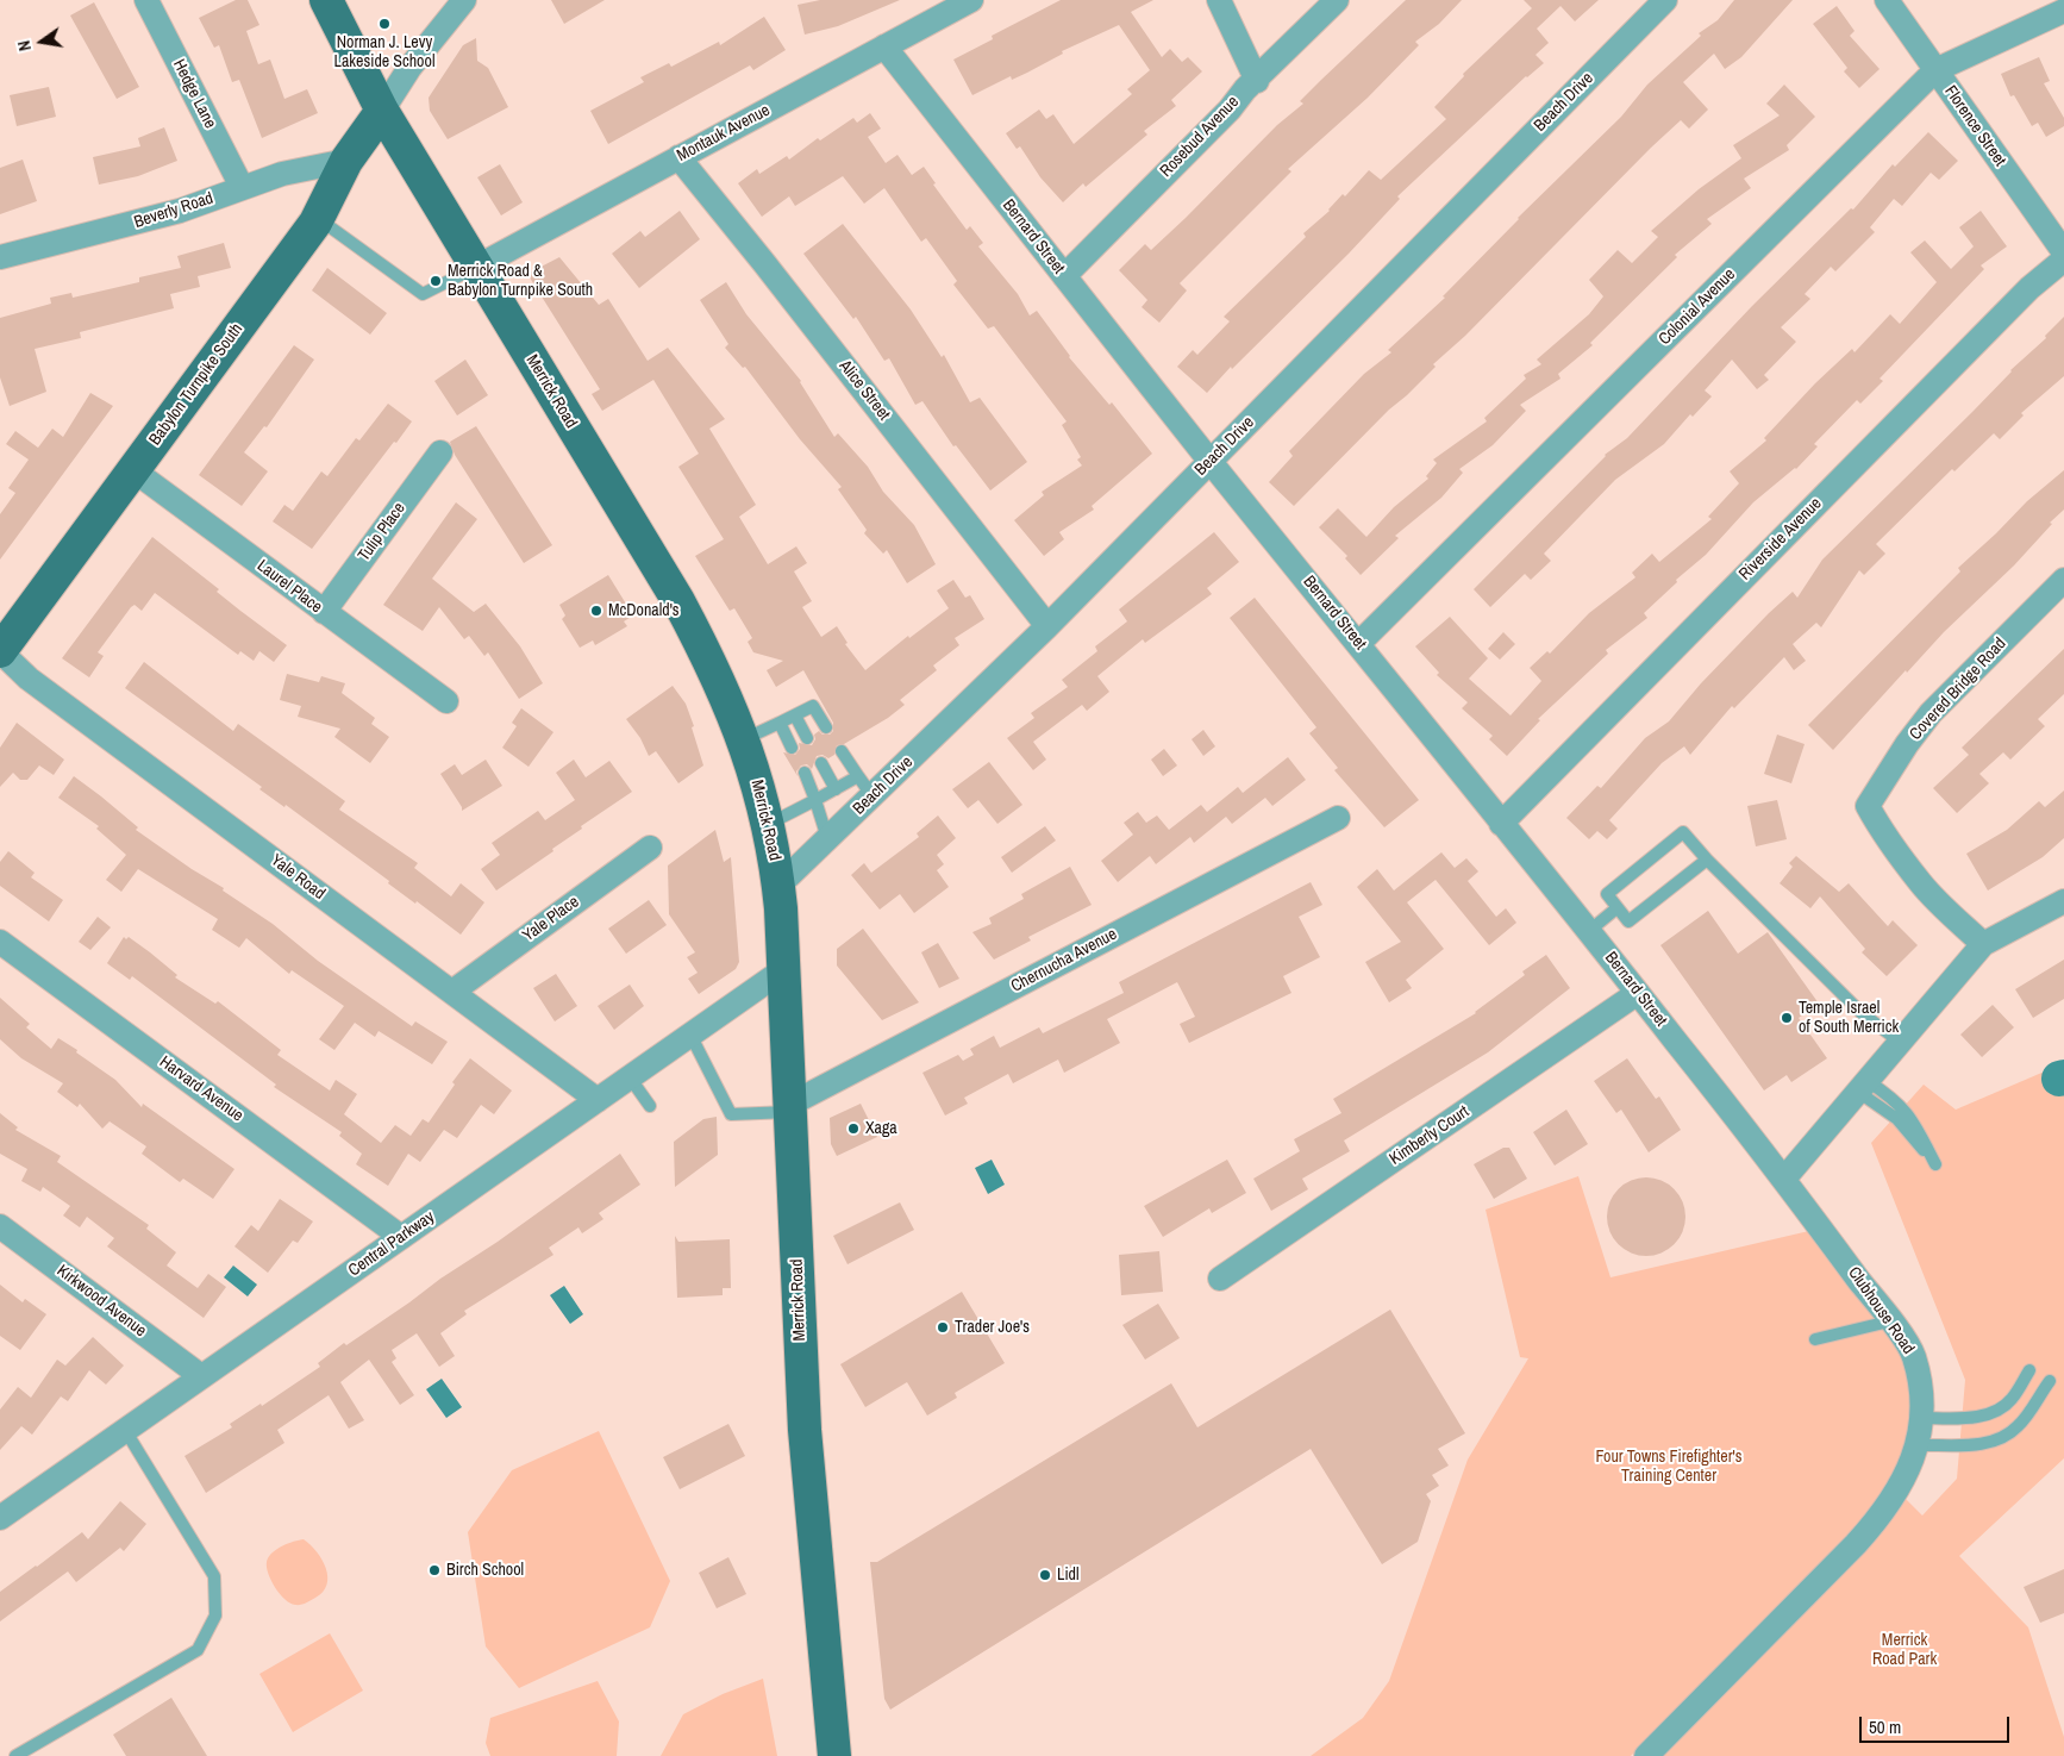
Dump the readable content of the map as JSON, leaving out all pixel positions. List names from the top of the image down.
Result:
{
  "streets": {
    "main road": ["Babylon Turnpike South", "Merrick Road"],
    "street": [
      "Hedge Lane",
      "Beach Drive",
      "Florence Street",
      "Montauk Avenue",
      "Rosebud Avenue",
      "Beverly Road",
      "Bernard Street",
      "Colonial Avenue",
      "Alice Street",
      "Tulip Place",
      "Riverside Avenue",
      "Laurel Place",
      "Covered Bridge Road",
      "Yale Road",
      "Yale Place",
      "Chernucha Avenue",
      "Harvard Avenue",
      "Kimberly Court",
      "Central Parkway",
      "Kirkwood Avenue",
      "Clubhouse Road"
    ]
  },
  "crossings": [
    ["Hedge Lane", "Beverly Road"],
    ["Beach Drive", "Bernard Street"],
    ["Beach Drive", "Alice Street"],
    ["Beach Drive", "Merrick Road"],
    ["Florence Street", "Colonial Avenue"],
    ["Montauk Avenue", "Bernard Street"],
    ["Montauk Avenue", "Alice Street"],
    ["Montauk Avenue", "Merrick Road"],
    ["Rosebud Avenue", "Bernard Street"],
    ["Beverly Road", "Babylon Turnpike South"],
    ["Bernard Street", "Colonial Avenue"],
    ["Bernard Street", "Riverside Avenue"],
    ["Bernard Street", "Kimberly Court"],
    ["Bernard Street", "Clubhouse Road"],
    ["Babylon Turnpike South", "Merrick Road"],
    ["Babylon Turnpike South", "Laurel Place"],
    ["Babylon Turnpike South", "Yale Road"],
    ["Merrick Road", "Chernucha Avenue"],
    ["Merrick Road", "Central Parkway"],
    ["Tulip Place", "Laurel Place"],
    ["Yale Road", "Yale Place"],
    ["Yale Road", "Central Parkway"],
    ["Harvard Avenue", "Central Parkway"],
    ["Central Parkway", "Kirkwood Avenue"]
  ],
  "parks": ["Four Towns Firefighter's Training Center", "Merrick Road Park"],
  "places": [
    "Norman J. Levy Lakeside School",
    "Merrick Road & Babylon Turnpike South",
    "McDonald's",
    "Temple Israel of South Merrick",
    "Xaga",
    "Trader Joe's",
    "Birch School",
    "Lidl"
  ],
  "scale_bar": "50 m",
  "north": "left"
}
